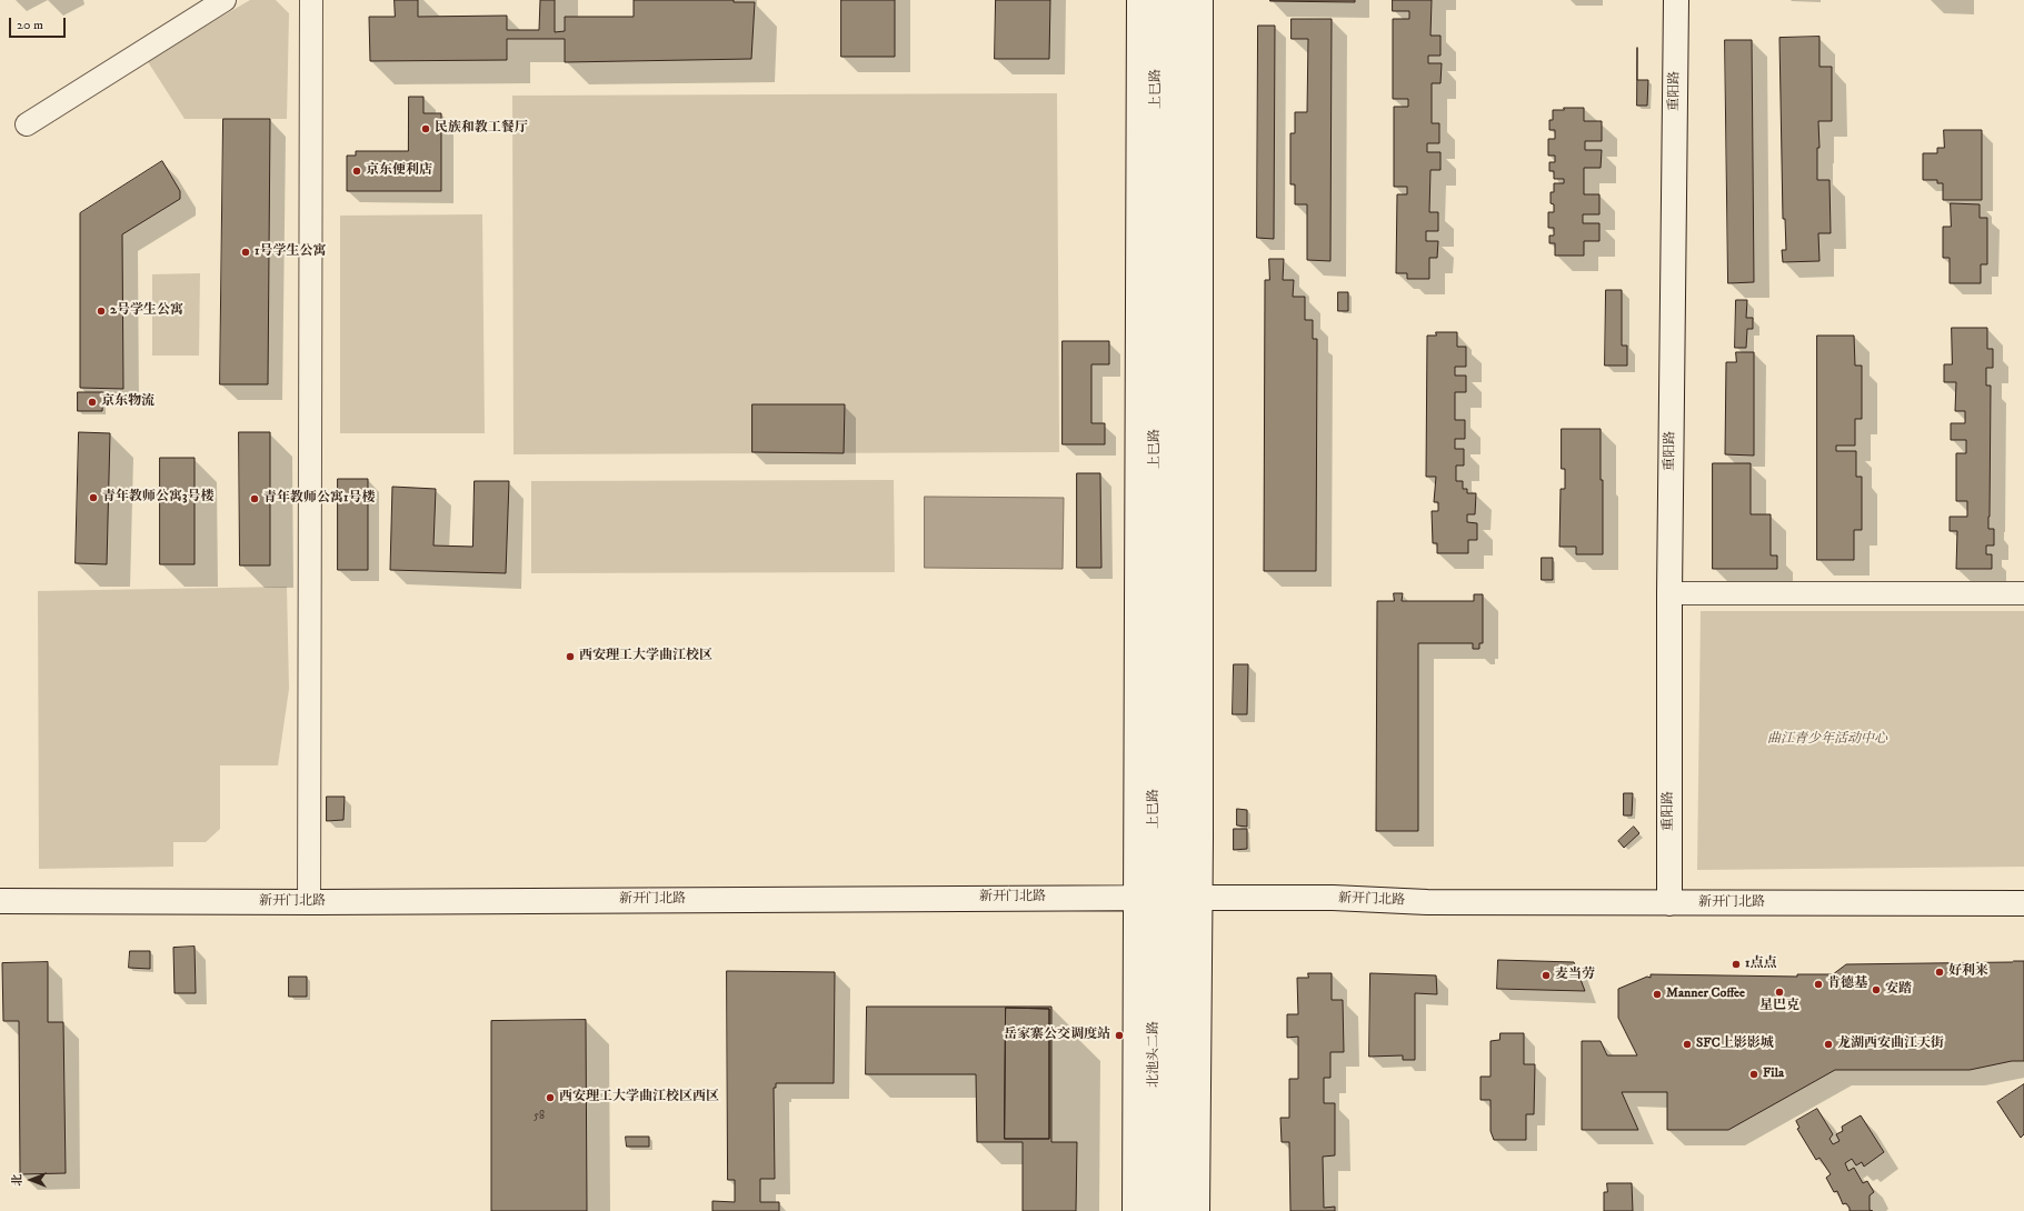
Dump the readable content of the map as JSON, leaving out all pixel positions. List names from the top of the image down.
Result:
{
  "streets": {
    "street": [
      "上巳路",
      "重阳路",
      "新开门北路",
      "北池头二路"
    ]
  },
  "crossings": [
    ["上巳路", "新开门北路"],
    ["上巳路", "北池头二路"],
    ["重阳路", "新开门北路"],
    ["新开门北路", "北池头二路"]
  ],
  "parks": ["曲江青少年活动中心"],
  "places": [
    "民族和教工餐厅",
    "京东便利店",
    "1号学生公寓",
    "2号学生公寓",
    "京东物流",
    "青年教师公寓3号楼",
    "青年教师公寓1号楼",
    "西安理工大学曲江校区",
    "1点点",
    "好利来",
    "麦当劳",
    "肯德基",
    "安踏",
    "星巴克",
    "Manner Coffee",
    "岳家寨公交调度站",
    "SFC上影影城",
    "龙湖西安曲江天街",
    "Fila",
    "西安理工大学曲江校区西区"
  ],
  "house_numbers": ["58"],
  "scale_bar": "20 m",
  "north": "left"
}
